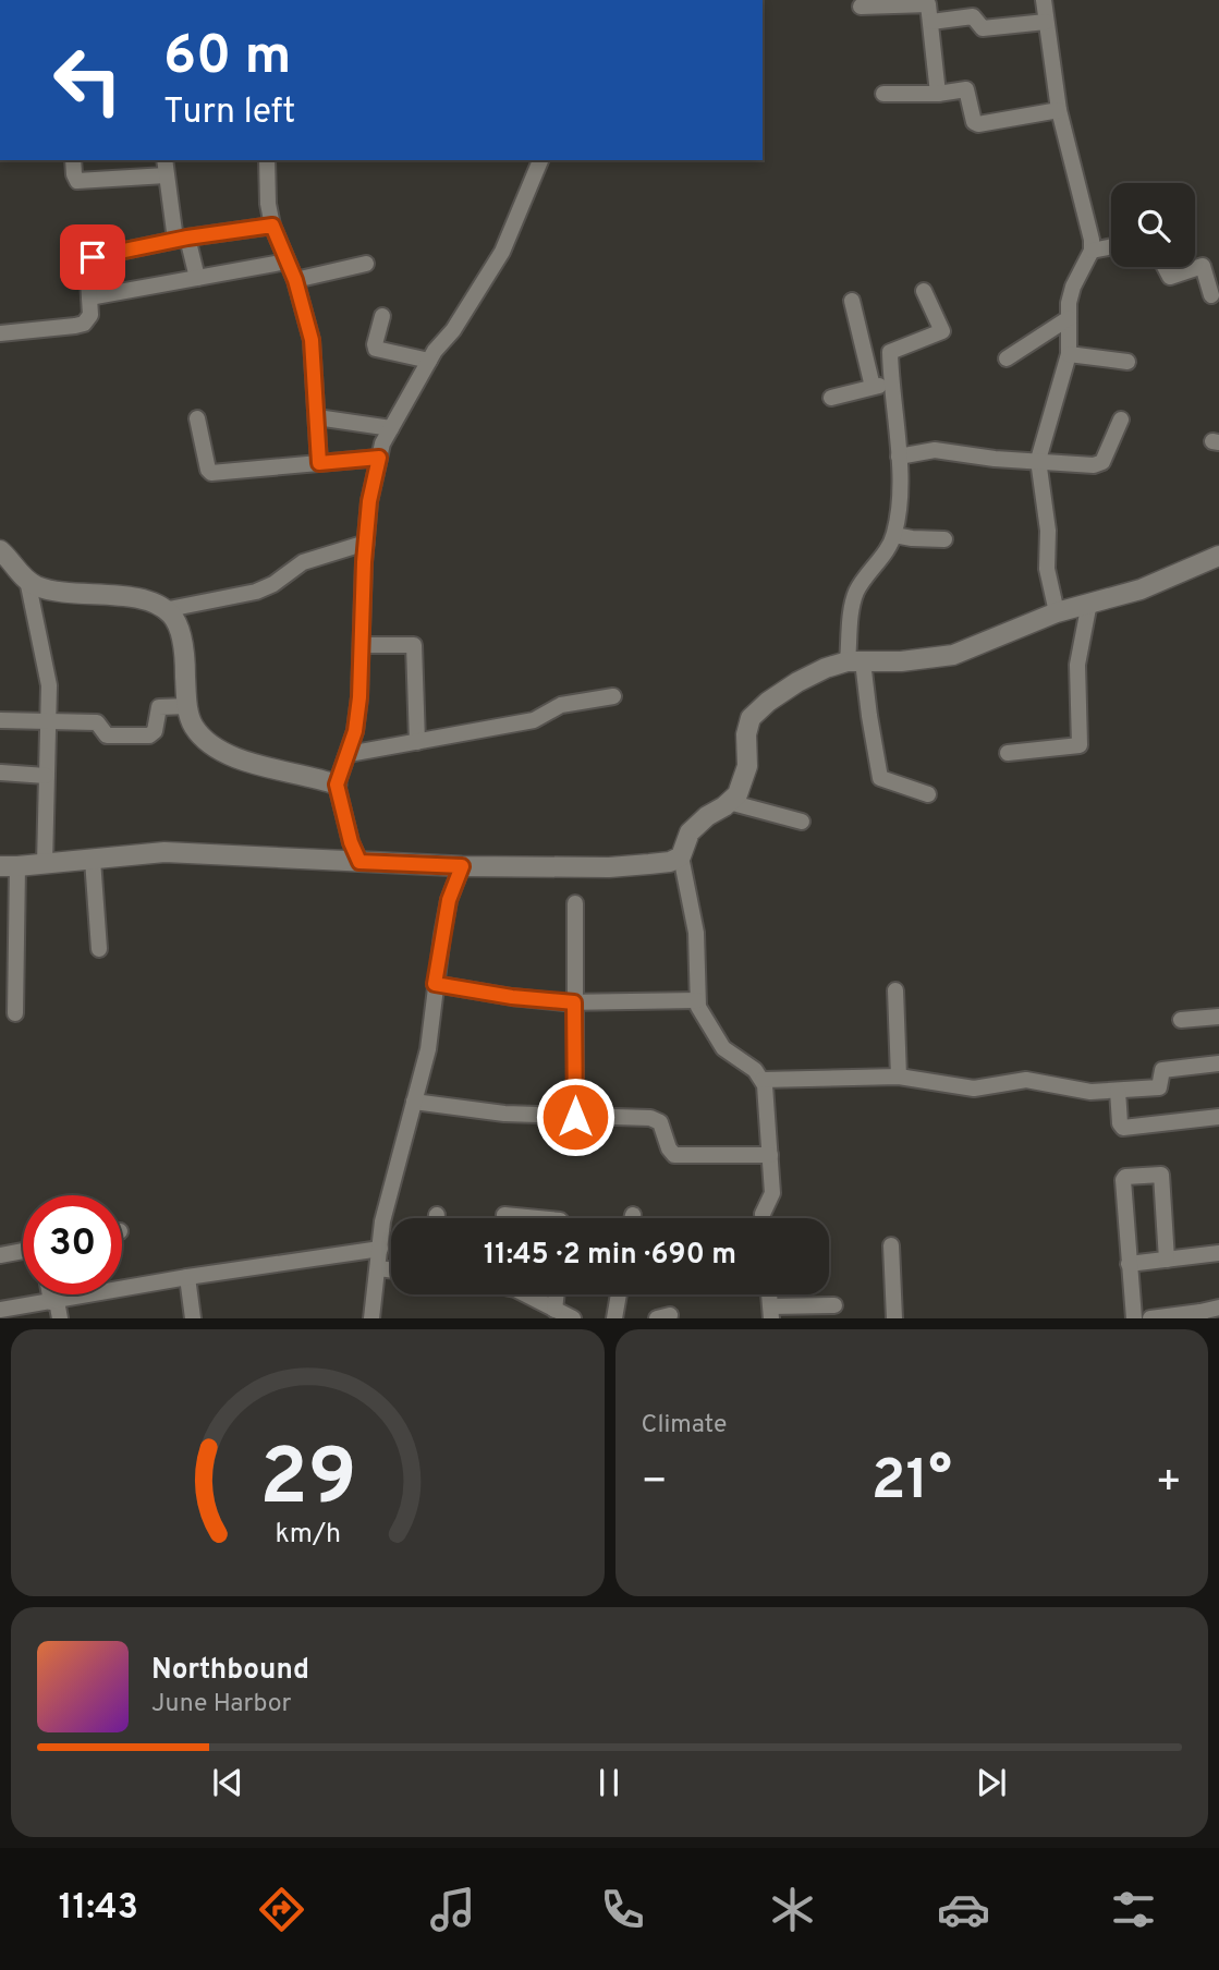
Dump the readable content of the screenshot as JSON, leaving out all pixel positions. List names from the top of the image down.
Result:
{
  "page": {
    "turn": ["60 m", "Turn left"],
    "limit": "30",
    "trip": "11:45 · 2 min · 690 m",
    "tile": "Climate",
    "heat": ["−", "21°", "+"],
    "song": ["Northbound", "June Harbor"],
    "tabs": "11:43",
    "gauge": ["29", "km/h"]
  }
}
